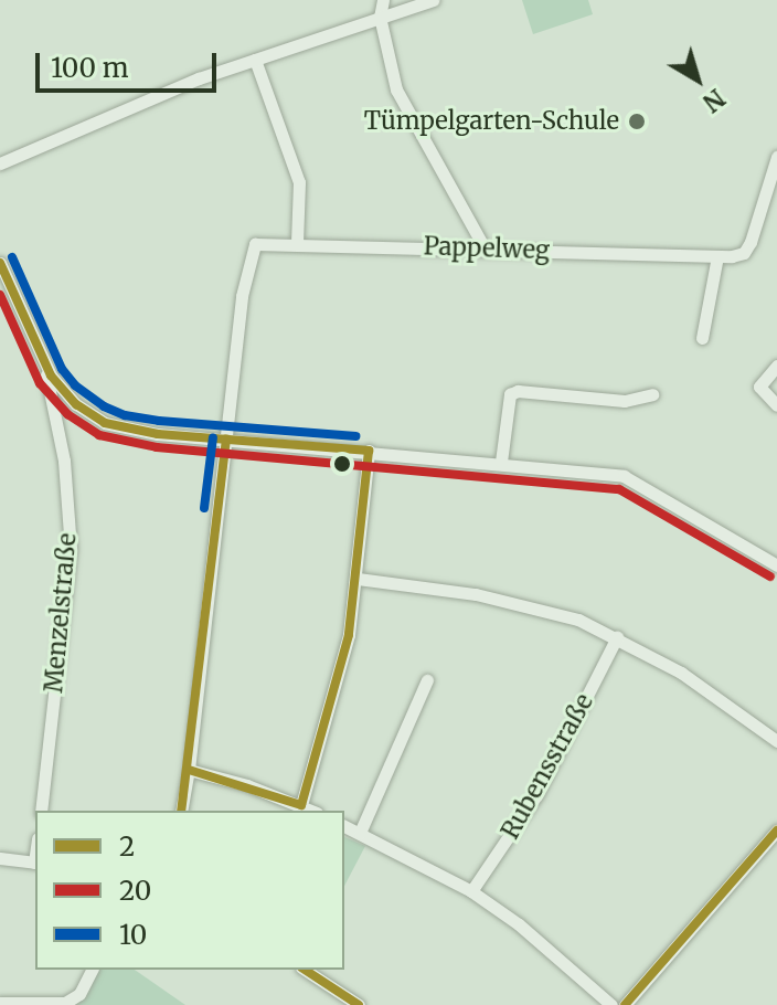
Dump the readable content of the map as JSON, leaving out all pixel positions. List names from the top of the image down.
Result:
{
  "streets": {
    "street": ["Pappelweg", "Menzelstraße", "Rubensstraße"]
  },
  "places": ["Tümpelgarten-Schule"],
  "lines": ["transit line 10", "transit line 2", "transit line 20"],
  "legend": ["2", "20", "10"],
  "scale_bar": "100 m",
  "north": "bottom right"
}
